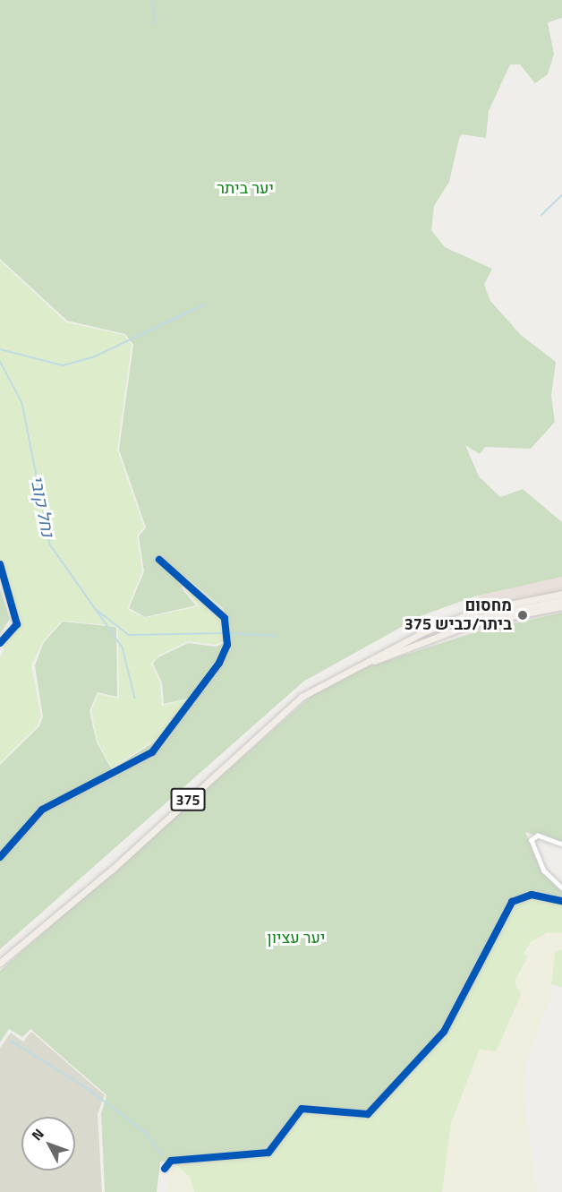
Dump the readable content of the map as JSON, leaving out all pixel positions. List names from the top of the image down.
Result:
{
  "streets": {
    "main road": ["375"]
  },
  "water": ["נחל קובי"],
  "parks": ["יער ביתר", "יער עציון"],
  "places": ["מחסום ביתר/כביש 375"],
  "north": "top left"
}
